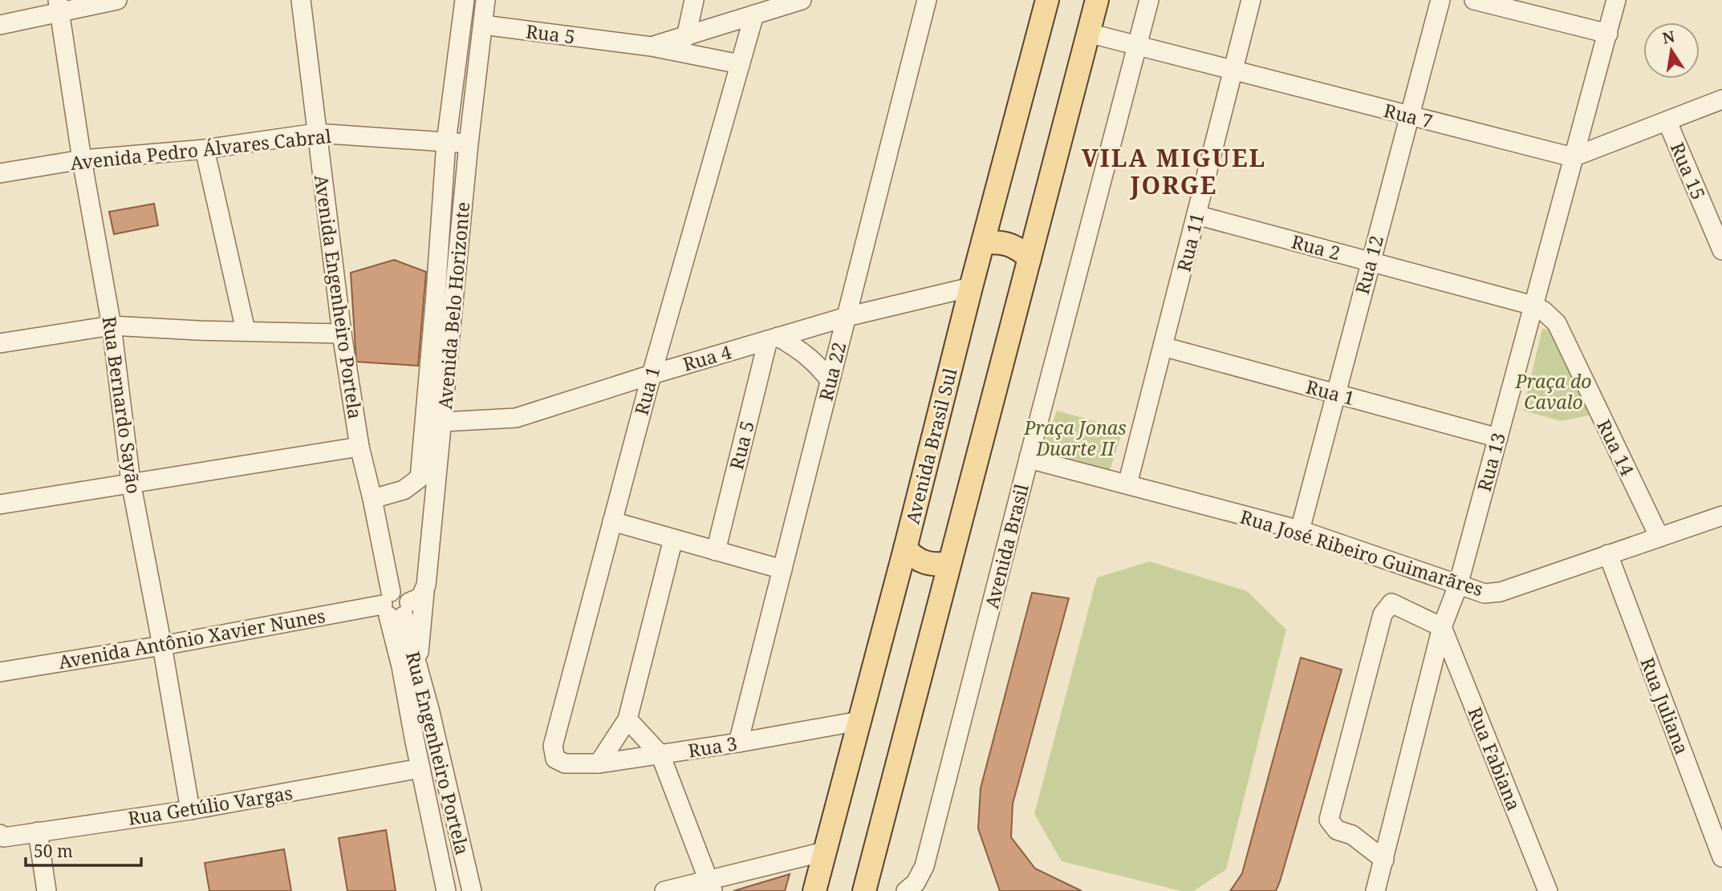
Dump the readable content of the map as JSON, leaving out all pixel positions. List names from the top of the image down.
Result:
{
  "streets": {
    "main road": ["Avenida Brasil Sul"],
    "street": [
      "Rua 5",
      "Rua 7",
      "Avenida Pedro Álvares Cabral",
      "Rua 15",
      "Rua 11",
      "Rua 2",
      "Rua 12",
      "Avenida Engenheiro Portela",
      "Avenida Belo Horizonte",
      "Rua 4",
      "Rua 22",
      "Rua 1",
      "Rua Bernardo Sayão",
      "Rua 14",
      "Rua 13",
      "Avenida Brasil",
      "Rua José Ribeiro Guimarãres",
      "Avenida Antônio Xavier Nunes",
      "Rua Juliana",
      "Rua 3",
      "Rua Engenheiro Portela",
      "Rua Fabiana",
      "Rua Getúlio Vargas"
    ]
  },
  "crossings": [
    ["Rua 5", "Avenida Belo Horizonte"],
    ["Rua 5", "Rua 4"],
    ["Rua 5", "Rua 1"],
    ["Rua 7", "Rua 11"],
    ["Rua 7", "Rua 12"],
    ["Rua 7", "Rua 13"],
    ["Rua 7", "Avenida Brasil"],
    ["Avenida Pedro Álvares Cabral", "Avenida Engenheiro Portela"],
    ["Avenida Pedro Álvares Cabral", "Avenida Belo Horizonte"],
    ["Avenida Pedro Álvares Cabral", "Rua Bernardo Sayão"],
    ["Rua 11", "Rua 2"],
    ["Rua 11", "Rua 1"],
    ["Rua 11", "Rua José Ribeiro Guimarãres"],
    ["Rua 2", "Rua 12"],
    ["Rua 2", "Rua 14"],
    ["Rua 2", "Rua 13"],
    ["Rua 12", "Rua 1"],
    ["Rua 12", "Rua José Ribeiro Guimarãres"],
    ["Avenida Engenheiro Portela", "Avenida Belo Horizonte"],
    ["Avenida Engenheiro Portela", "Avenida Antônio Xavier Nunes"],
    ["Avenida Engenheiro Portela", "Rua Engenheiro Portela"],
    ["Avenida Belo Horizonte", "Rua 4"],
    ["Avenida Belo Horizonte", "Avenida Antônio Xavier Nunes"],
    ["Avenida Belo Horizonte", "Rua Engenheiro Portela"],
    ["Rua 4", "Rua 22"],
    ["Rua 4", "Rua 1"],
    ["Rua 4", "Avenida Brasil Sul"],
    ["Rua 22", "Rua 3"],
    ["Rua 1", "Rua 13"],
    ["Rua 1", "Rua 3"],
    ["Rua Bernardo Sayão", "Avenida Antônio Xavier Nunes"],
    ["Rua Bernardo Sayão", "Rua Getúlio Vargas"],
    ["Avenida Brasil Sul", "Rua 3"],
    ["Rua 14", "Rua 13"],
    ["Rua 14", "Rua José Ribeiro Guimarãres"],
    ["Rua 13", "Rua José Ribeiro Guimarãres"],
    ["Rua 13", "Rua Fabiana"],
    ["Avenida Brasil", "Rua José Ribeiro Guimarãres"],
    ["Rua José Ribeiro Guimarãres", "Rua Juliana"],
    ["Avenida Antônio Xavier Nunes", "Rua Engenheiro Portela"],
    ["Rua Engenheiro Portela", "Rua Getúlio Vargas"]
  ],
  "districts": ["VILA MIGUEL JORGE"],
  "parks": ["Praça do Cavalo", "Praça Jonas Duarte II"],
  "scale_bar": "50 m",
  "north": "top"
}
